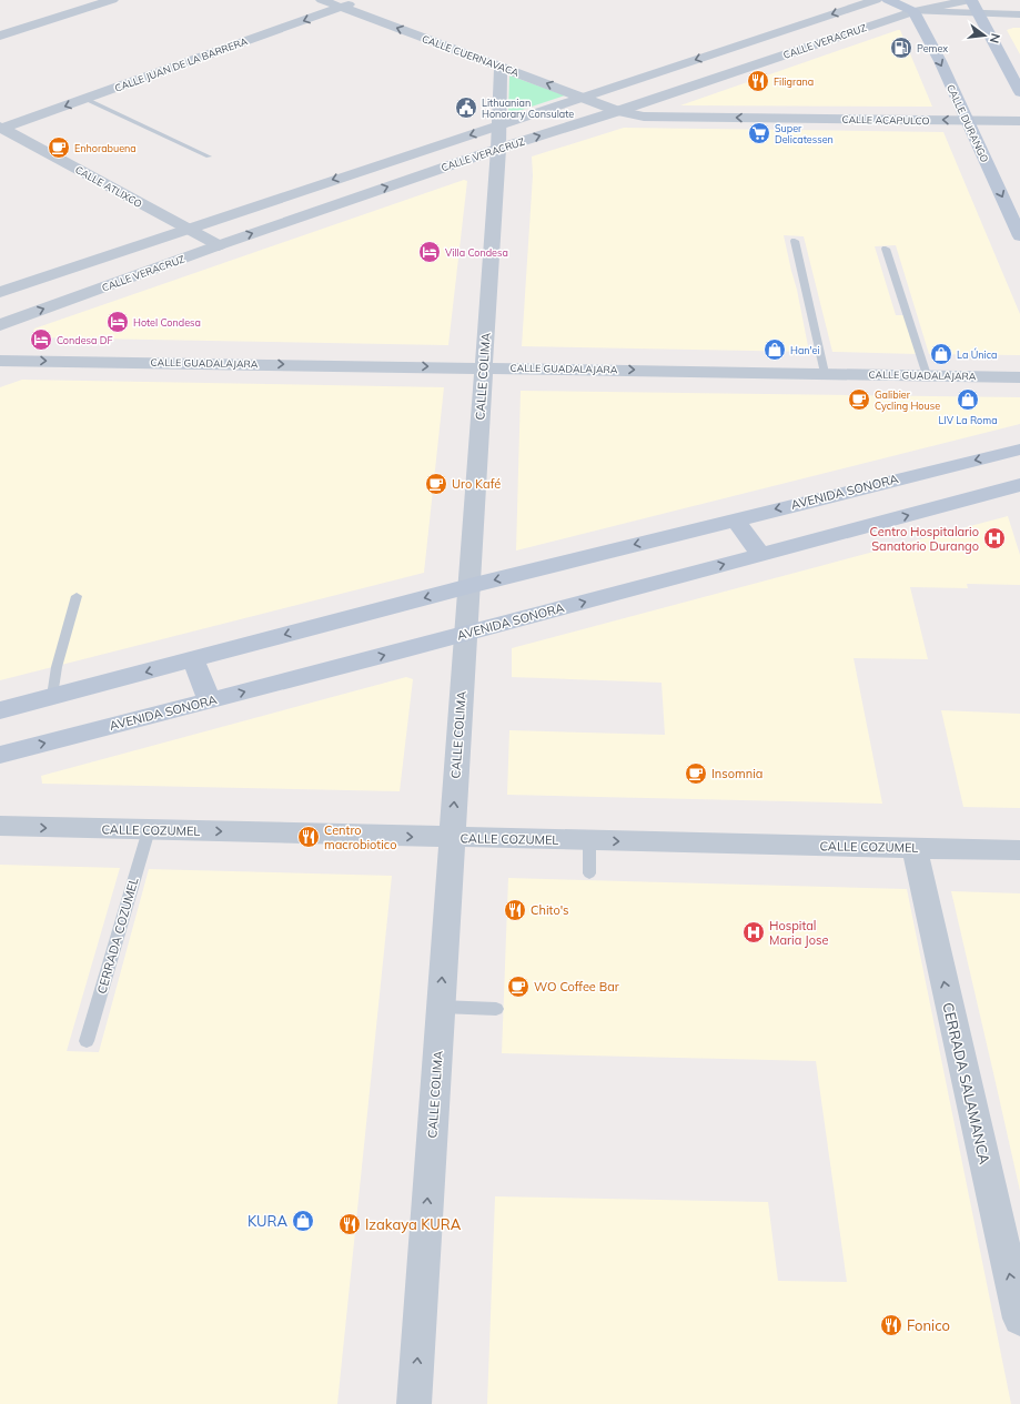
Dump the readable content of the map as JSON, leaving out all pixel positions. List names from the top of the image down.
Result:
{
  "streets": {
    "main road": ["CALLE DURANGO", "AVENIDA SONORA"],
    "street": [
      "CALLE VERACRUZ",
      "CALLE CUERNAVACA",
      "CALLE JUAN DE LA BARRERA",
      "CALLE ACAPULCO",
      "CALLE ATLIXCO",
      "CALLE GUADALAJARA",
      "CALLE COLIMA",
      "CALLE COZUMEL",
      "CERRADA SALAMANCA"
    ],
    "lane": ["CERRADA COZUMEL"]
  },
  "crossings": [
    ["CALLE VERACRUZ", "CALLE CUERNAVACA"],
    ["CALLE VERACRUZ", "CALLE ACAPULCO"],
    ["CALLE VERACRUZ", "CALLE DURANGO"],
    ["CALLE VERACRUZ", "CALLE ATLIXCO"],
    ["CALLE VERACRUZ", "CALLE COLIMA"],
    ["CALLE CUERNAVACA", "CALLE JUAN DE LA BARRERA"],
    ["CALLE CUERNAVACA", "CALLE ACAPULCO"],
    ["CALLE CUERNAVACA", "CALLE COLIMA"],
    ["CALLE JUAN DE LA BARRERA", "CALLE ATLIXCO"],
    ["CALLE ACAPULCO", "CALLE DURANGO"],
    ["CALLE GUADALAJARA", "CALLE COLIMA"],
    ["CALLE COLIMA", "AVENIDA SONORA"],
    ["CALLE COLIMA", "CALLE COZUMEL"],
    ["CALLE COZUMEL", "CERRADA COZUMEL"],
    ["CALLE COZUMEL", "CERRADA SALAMANCA"]
  ],
  "one_way": [
    "CALLE CUERNAVACA",
    "CALLE ACAPULCO",
    "CALLE GUADALAJARA",
    "CALLE COLIMA",
    "CALLE COZUMEL",
    "CERRADA SALAMANCA"
  ],
  "places": {
    "fuel station": ["Pemex"],
    "restaurant": [
      "Filigrana",
      "Centro macrobiotico",
      "Chito's",
      "Izakaya KURA",
      "Fonico"
    ],
    "public building": ["Lithuanian Honorary Consulate"],
    "supermarket": ["Super Delicatessen"],
    "cafe": [
      "Enhorabuena",
      "Galibier Cycling House",
      "Uro Kafé",
      "Insomnia",
      "WO Coffee Bar"
    ],
    "hotel": ["Villa Condesa", "Hotel Condesa", "Condesa DF"],
    "shop": [
      "Han'ei",
      "La Única",
      "LIV La Roma",
      "KURA"
    ],
    "hospital": ["Centro Hospitalario Sanatorio Durango", "Hospital Maria Jose"]
  },
  "north": "right"
}
